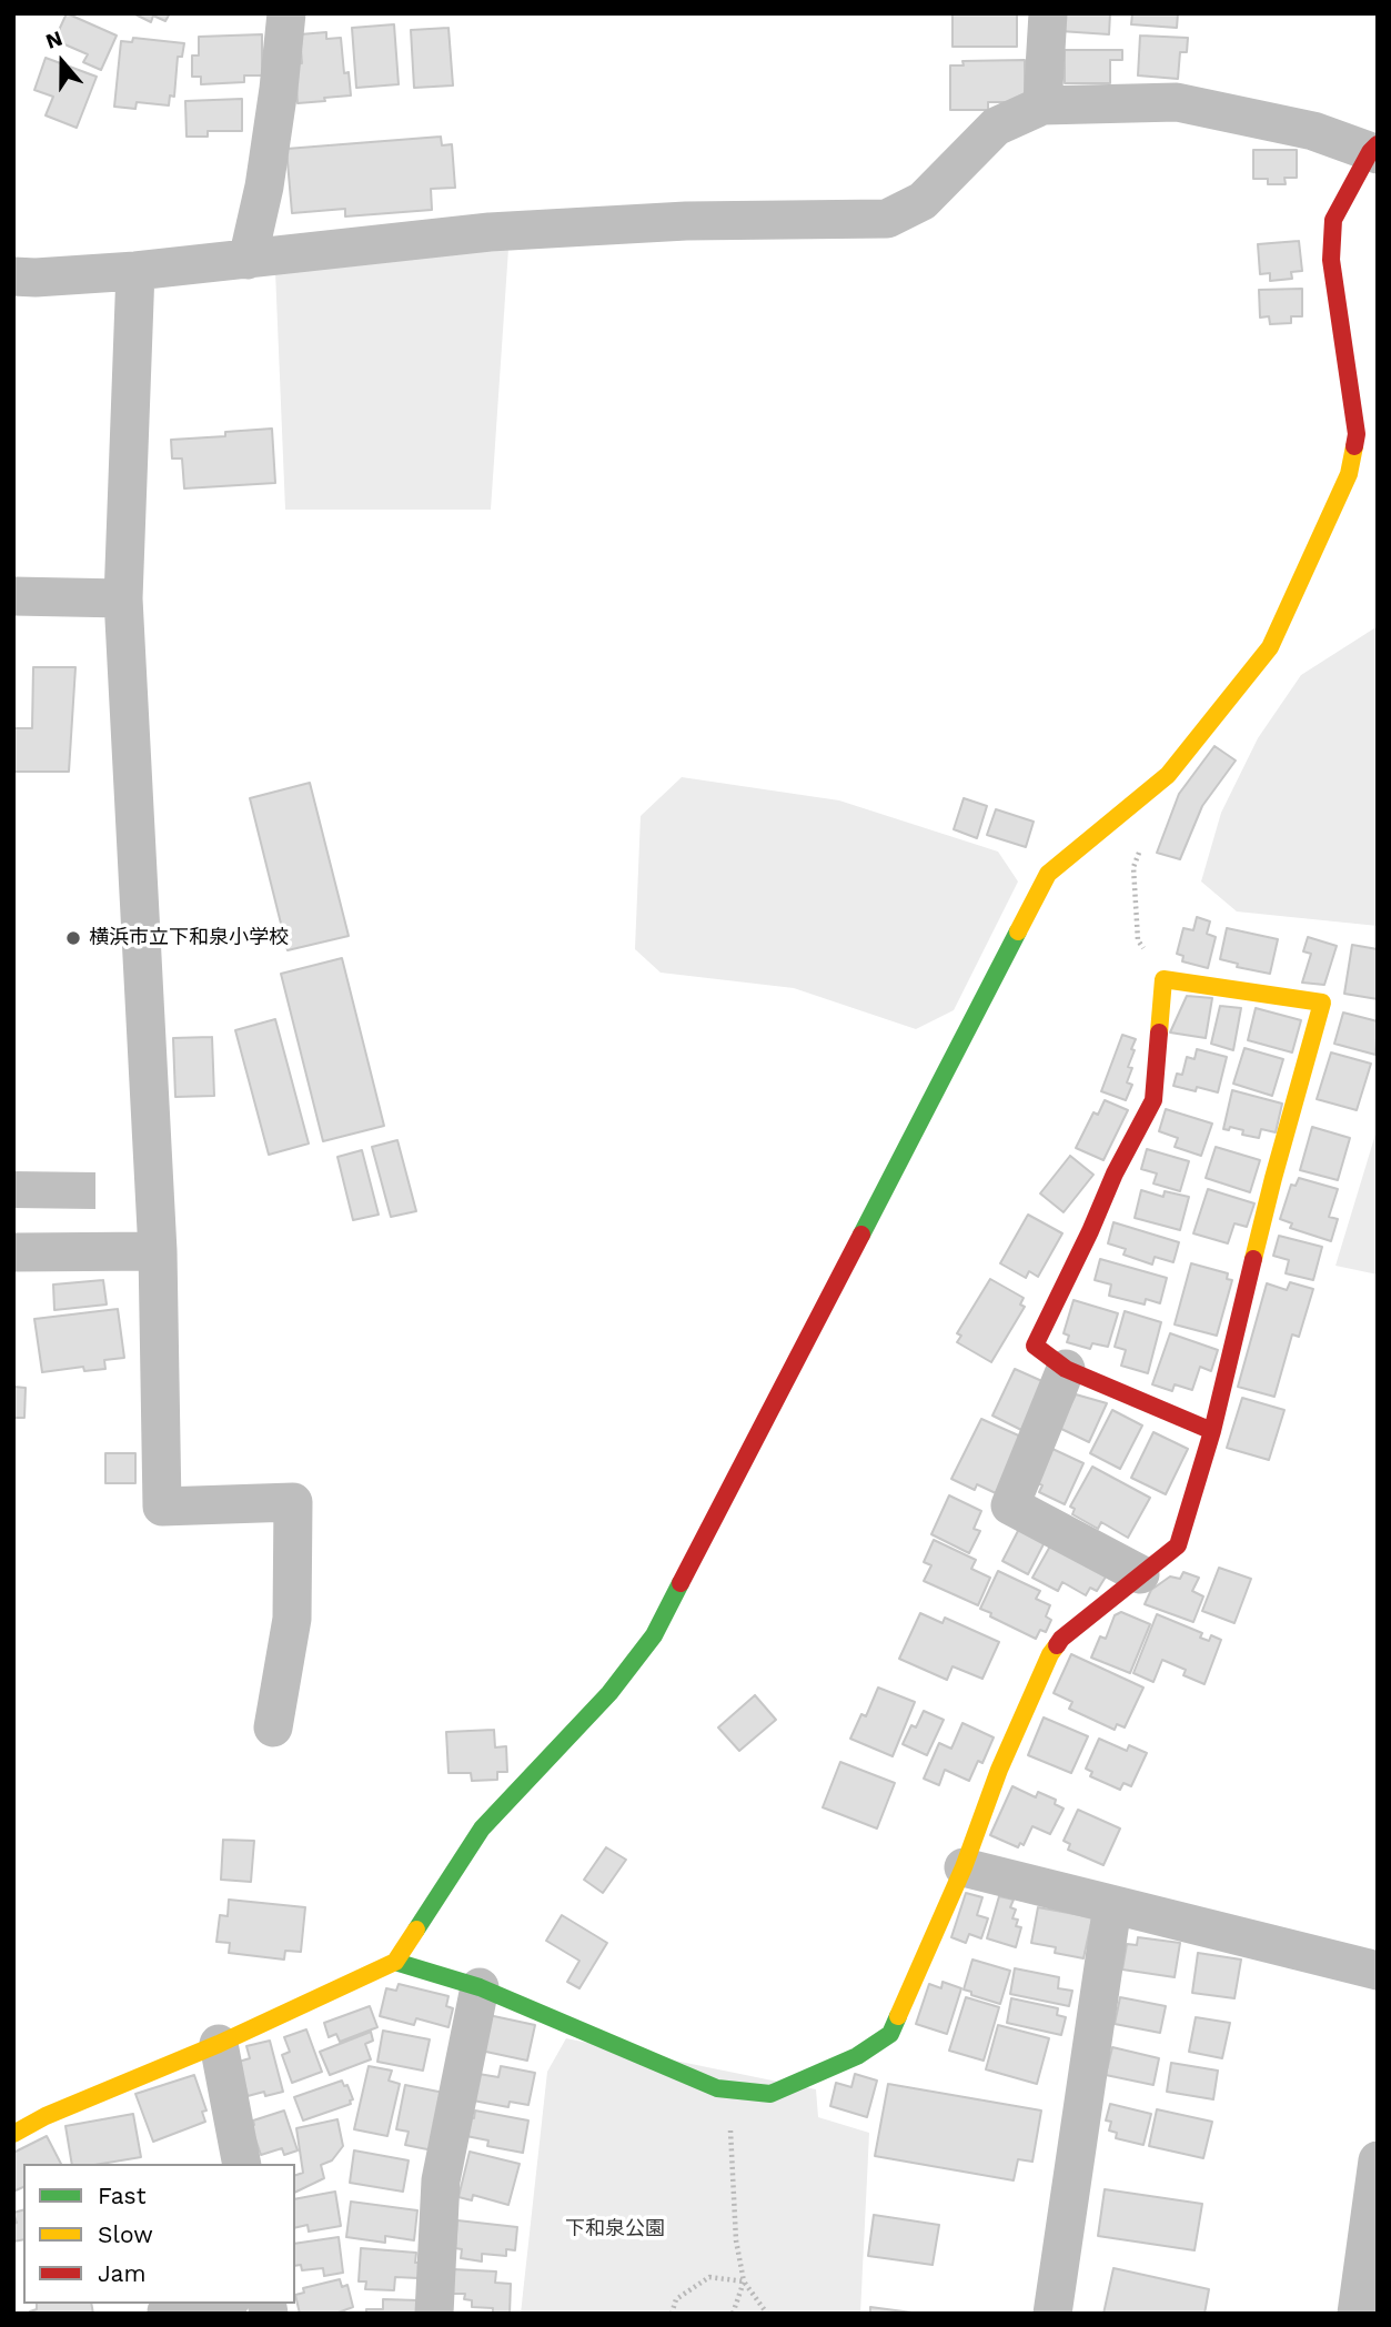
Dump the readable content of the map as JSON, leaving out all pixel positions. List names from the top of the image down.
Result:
{
  "parks": ["下和泉公園"],
  "places": ["横浜市立下和泉小学校"],
  "legend": ["Fast", "Slow", "Jam"],
  "north": "top"
}
